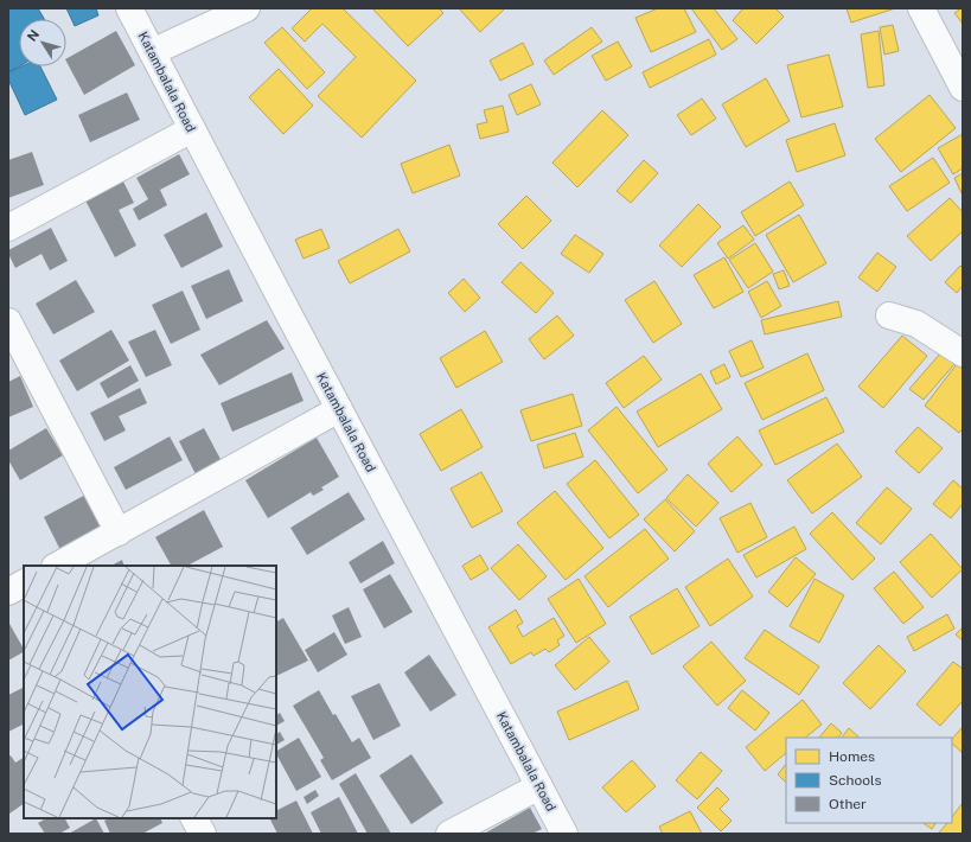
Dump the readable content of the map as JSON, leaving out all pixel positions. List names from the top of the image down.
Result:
{
  "streets": {
    "street": ["Katambalala Road"]
  },
  "legend": ["Homes", "Schools", "Other"],
  "north": "top left"
}
